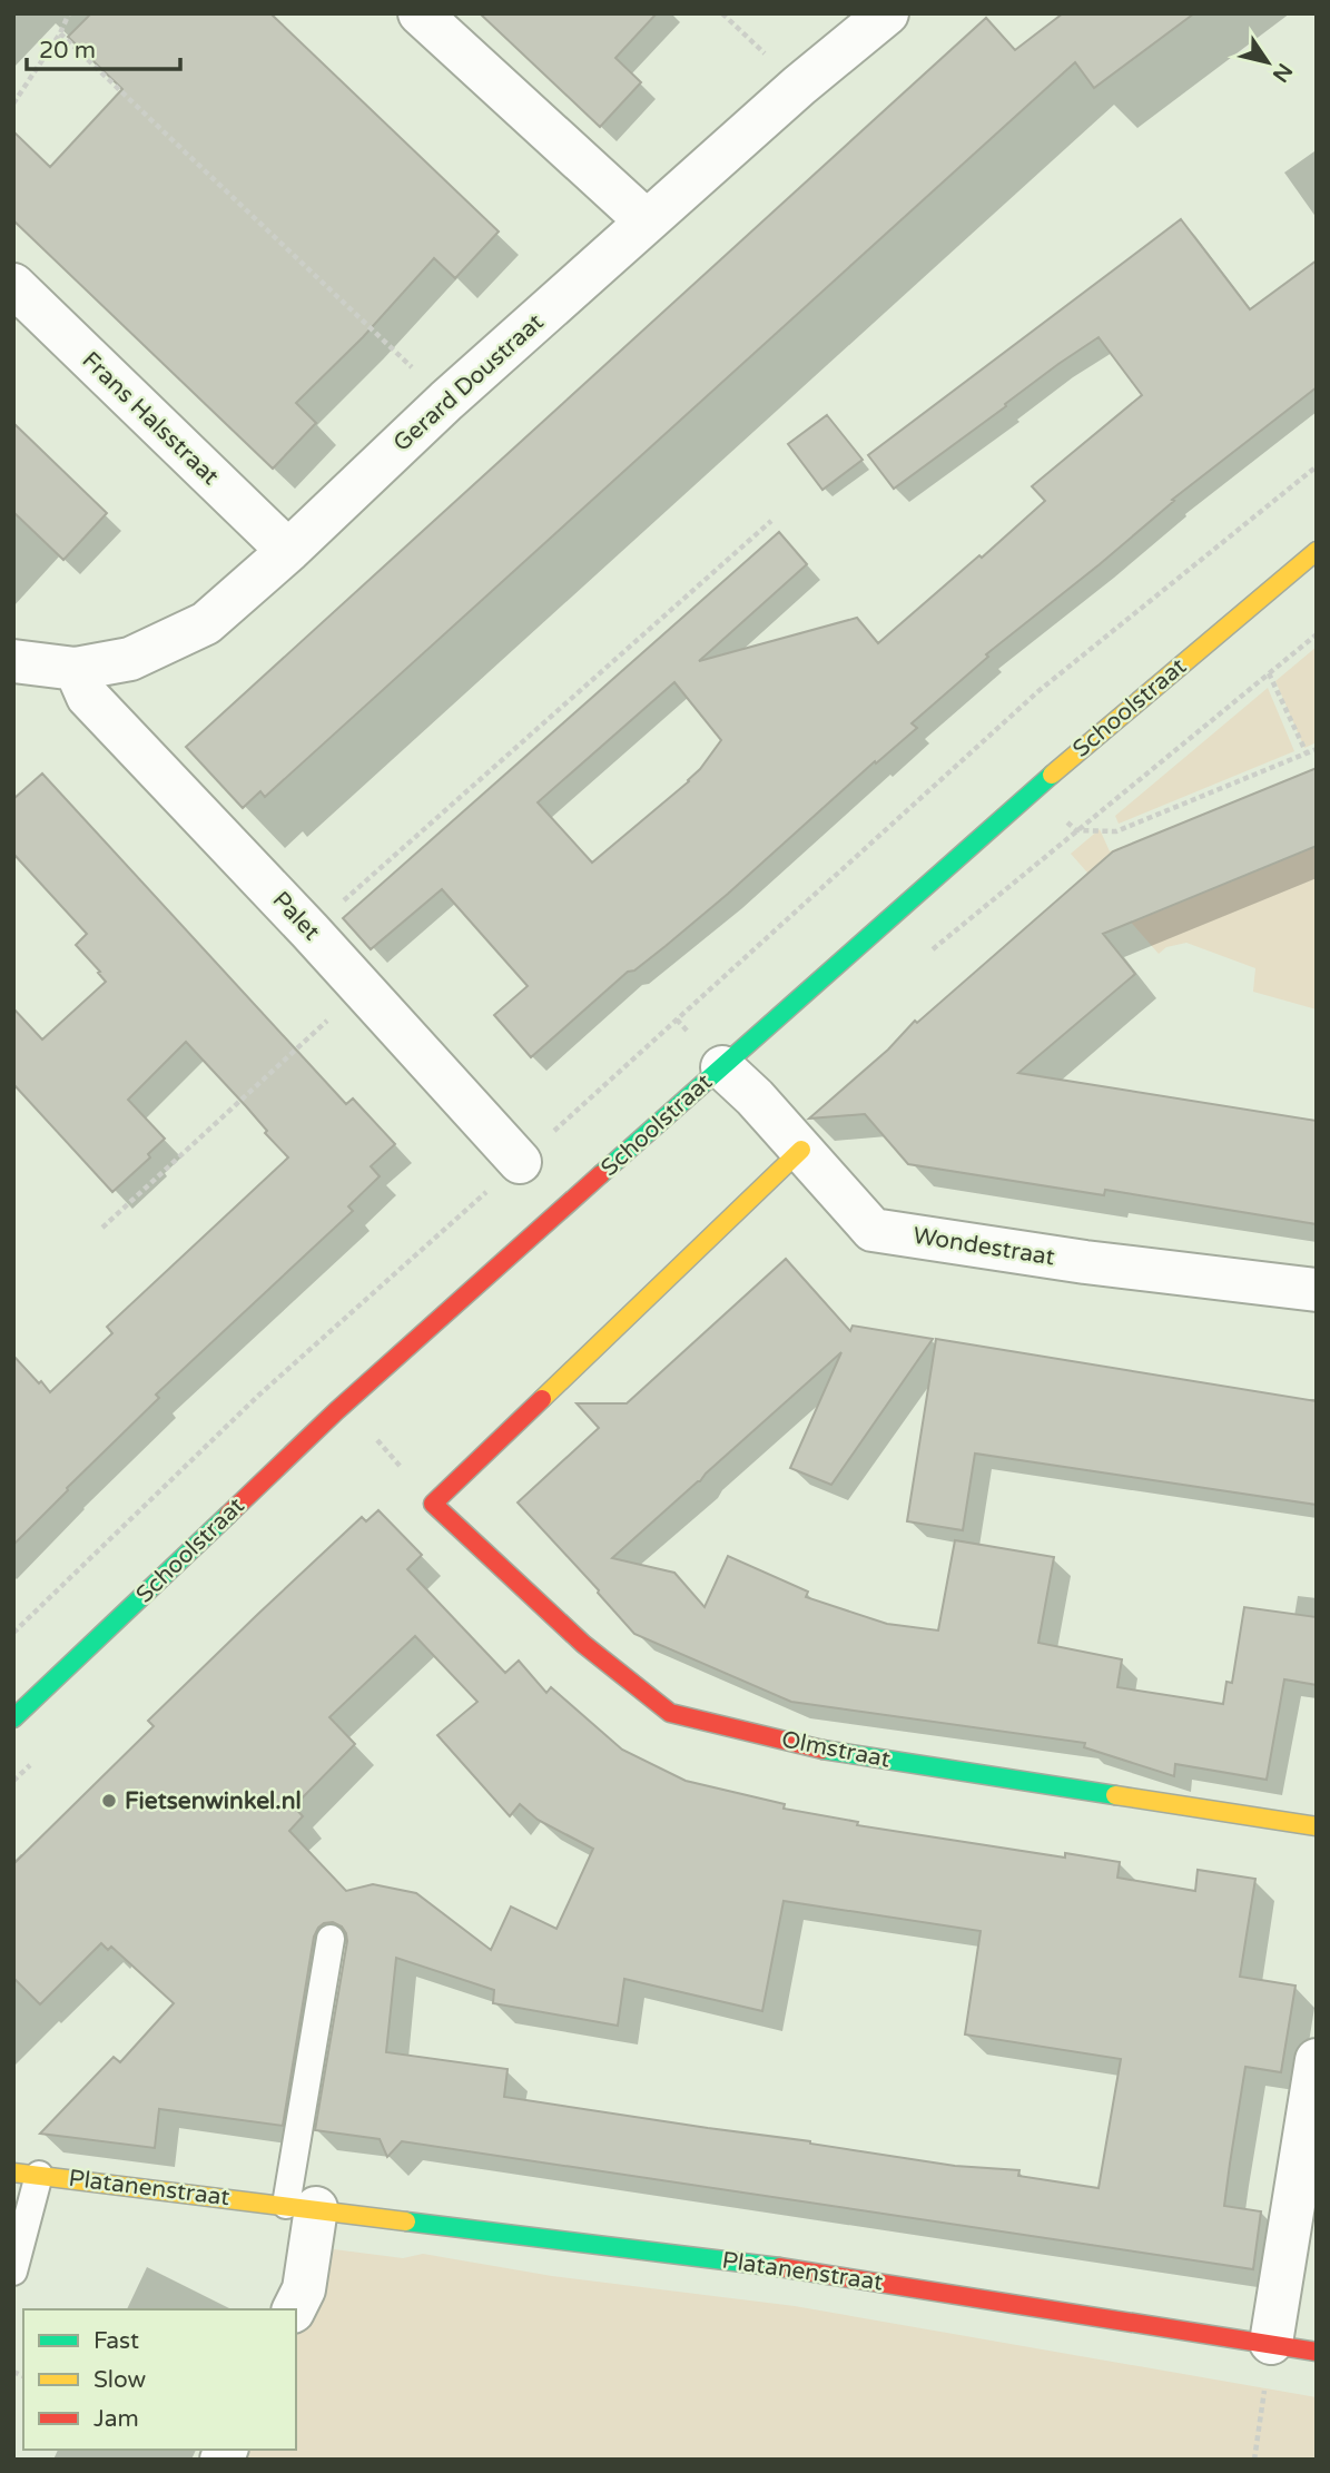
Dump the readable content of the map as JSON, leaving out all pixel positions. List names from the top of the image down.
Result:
{
  "streets": {
    "street": [
      "Gerard Doustraat",
      "Frans Halsstraat",
      "Schoolstraat",
      "Palet",
      "Wondestraat",
      "Olmstraat",
      "Platanenstraat"
    ]
  },
  "crossings": [
    ["Gerard Doustraat", "Frans Halsstraat"],
    ["Gerard Doustraat", "Palet"],
    ["Schoolstraat", "Wondestraat"],
    ["Wondestraat", "Olmstraat"]
  ],
  "places": ["Fietsenwinkel.nl"],
  "legend": ["Fast", "Slow", "Jam"],
  "scale_bar": "20 m",
  "north": "bottom right"
}
